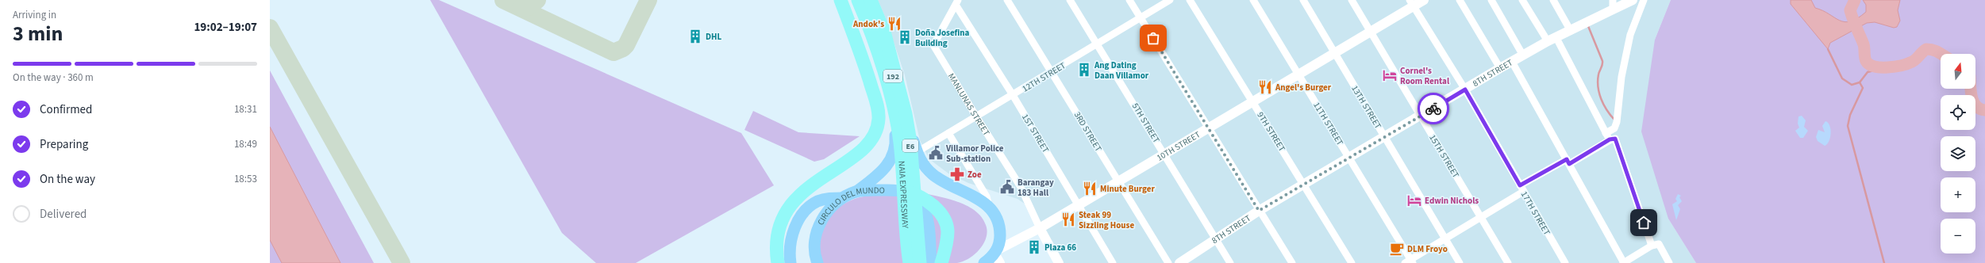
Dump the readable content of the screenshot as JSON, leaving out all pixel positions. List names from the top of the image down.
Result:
{
  "streets": {
    "highway": ["E6", "NAIA EXPRESSWAY"],
    "main road": ["192", "CIRCULO DEL MUNDO"],
    "street": [
      "8TH STREET",
      "12TH STREET",
      "MANLUNAS STREET",
      "13TH STREET",
      "5TH STREET",
      "11TH STREET",
      "3RD STREET",
      "9TH STREET",
      "1ST STREET",
      "10TH STREET",
      "15TH STREET",
      "17TH STREET"
    ]
  },
  "crossings": [
    ["8TH STREET", "13TH STREET"],
    ["8TH STREET", "5TH STREET"],
    ["8TH STREET", "11TH STREET"],
    ["8TH STREET", "9TH STREET"],
    ["8TH STREET", "15TH STREET"],
    ["8TH STREET", "17TH STREET"],
    ["192", "12TH STREET"],
    ["192", "10TH STREET"],
    ["192", "NAIA EXPRESSWAY"],
    ["192", "CIRCULO DEL MUNDO"],
    ["12TH STREET", "MANLUNAS STREET"],
    ["12TH STREET", "5TH STREET"],
    ["12TH STREET", "3RD STREET"],
    ["12TH STREET", "1ST STREET"],
    ["MANLUNAS STREET", "1ST STREET"],
    ["MANLUNAS STREET", "10TH STREET"],
    ["13TH STREET", "10TH STREET"],
    ["5TH STREET", "10TH STREET"],
    ["11TH STREET", "10TH STREET"],
    ["3RD STREET", "10TH STREET"],
    ["9TH STREET", "10TH STREET"],
    ["1ST STREET", "10TH STREET"],
    ["10TH STREET", "15TH STREET"],
    ["10TH STREET", "17TH STREET"]
  ],
  "places": {
    "restaurant": [
      "Andok's",
      "Angel's Burger",
      "Minute Burger",
      "Steak 99 Sizzling House"
    ],
    "building": [
      "DHL",
      "Doña Josefina Building",
      "Ang Dating Daan Villamor",
      "Plaza 66"
    ],
    "hotel": ["Cornel's Room Rental", "Edwin Nichols"],
    "public building": ["Villamor Police Sub-station", "Barangay 183 Hall"],
    "pharmacy": ["Zoe"],
    "cafe": ["DLM Froyo"]
  },
  "north": "top",
  "page": {
    "heading": ["3 min", "Arriving in", "19:02–19:07"],
    "bar": "On the way · 360 m",
    "map_buttons": ["+", "−"],
    "list": [
      ["Confirmed", "18:31"],
      ["Preparing", "18:49"],
      ["On the way", "18:53"],
      "Delivered"
    ]
  }
}
